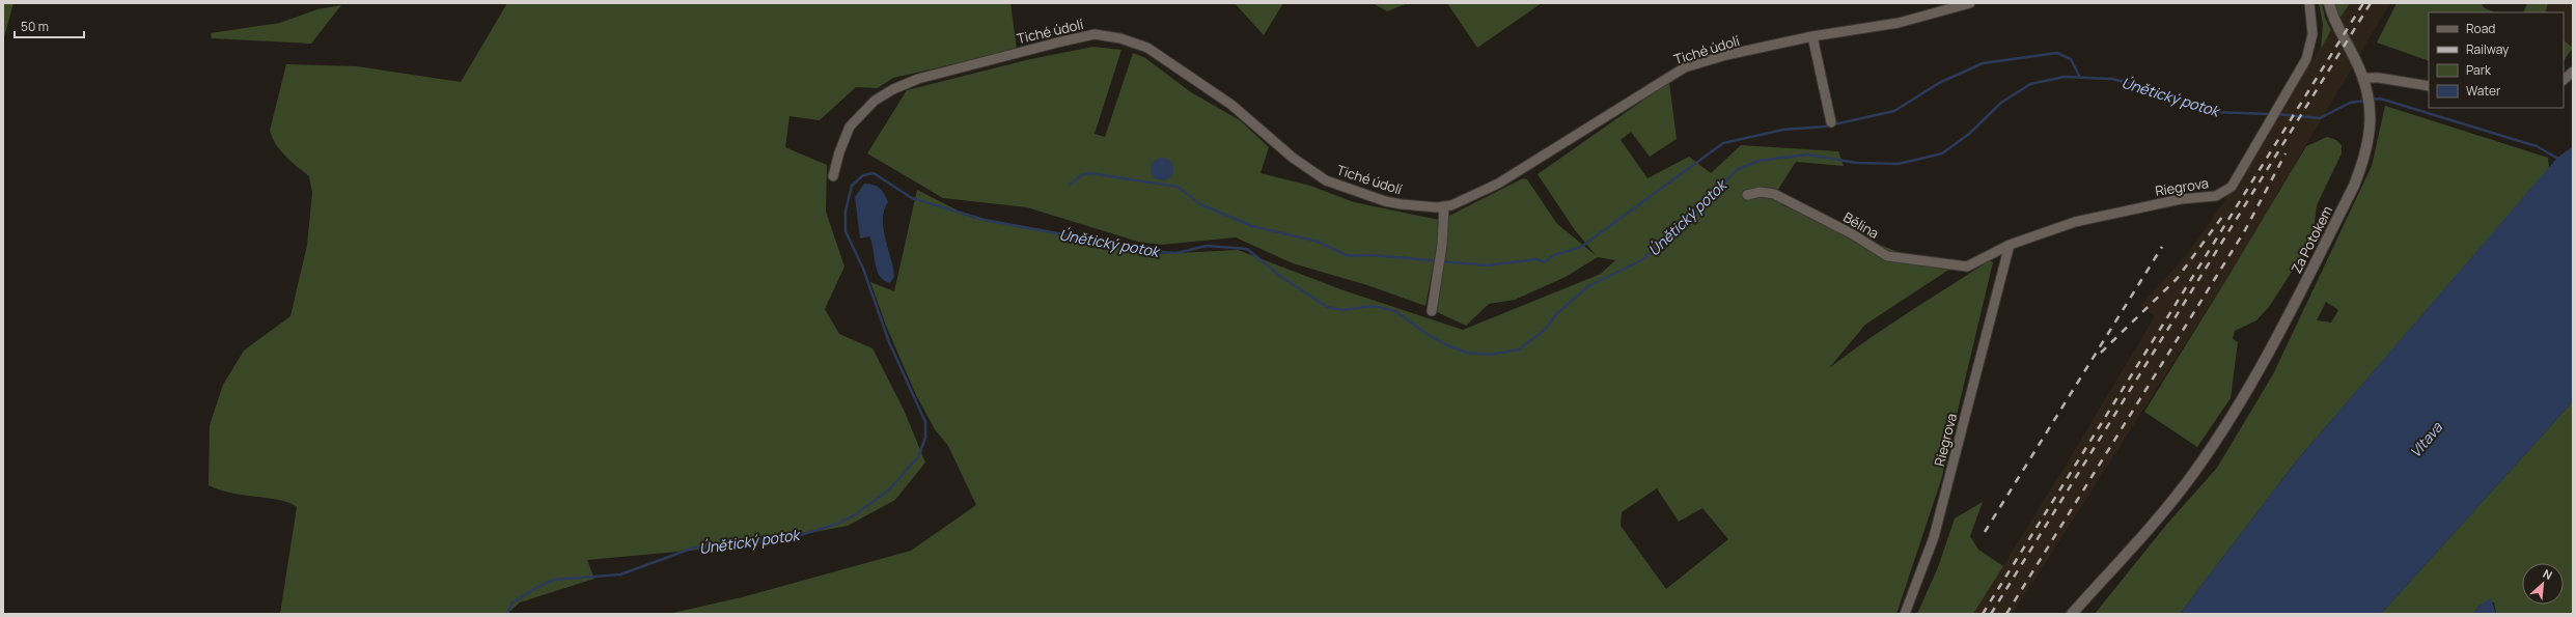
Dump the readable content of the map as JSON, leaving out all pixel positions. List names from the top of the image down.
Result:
{
  "streets": {
    "main road": ["Za Potokem"],
    "street": ["Tiché údolí", "Riegrova", "Bělina"]
  },
  "crossings": [
    ["Riegrova", "Bělina"]
  ],
  "water": ["Únětický potok", "Vltava"],
  "legend": [
    "Road",
    "Railway",
    "Park",
    "Water"
  ],
  "scale_bar": "50 m",
  "north": "top right"
}
